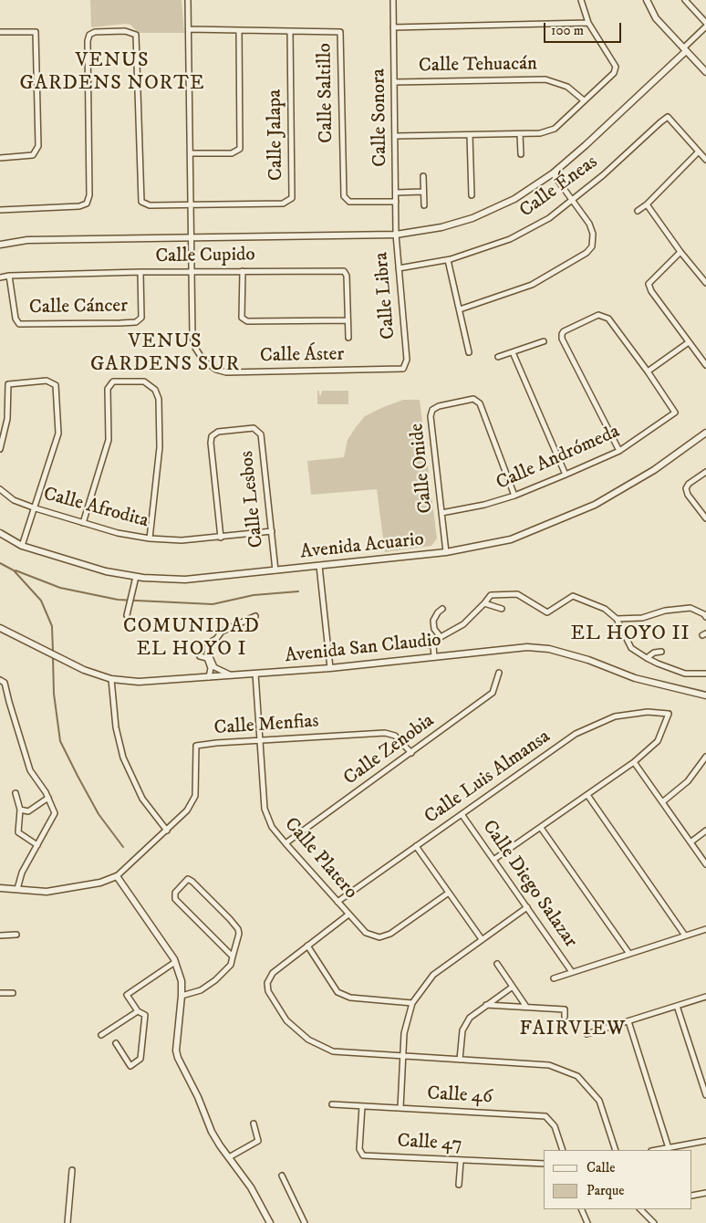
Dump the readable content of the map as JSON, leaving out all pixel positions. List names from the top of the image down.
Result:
{
  "streets": {
    "street": [
      "Calle Tehuacán",
      "Calle Saltillo",
      "Calle Sonora",
      "Calle Jalapa",
      "Calle Éneas",
      "Calle Cupido",
      "Calle Libra",
      "Calle Cáncer",
      "Calle Áster",
      "Calle Andrómeda",
      "Calle Onide",
      "Calle Lesbos",
      "Calle Afrodita",
      "Avenida Acuario",
      "Avenida San Claudio",
      "Calle Menfias",
      "Calle Zenobia",
      "Calle Luis Almansa",
      "Calle Platero",
      "Calle Diego Salazar",
      "Calle 46",
      "Calle 47"
    ]
  },
  "crossings": [
    ["Calle Tehuacán", "Calle Sonora"],
    ["Calle Saltillo", "Calle Sonora"],
    ["Calle Saltillo", "Calle Jalapa"],
    ["Calle Saltillo", "Calle Áster"],
    ["Calle Sonora", "Calle Libra"],
    ["Calle Jalapa", "Calle Áster"],
    ["Calle Éneas", "Calle Libra"],
    ["Calle Cupido", "Calle Cáncer"],
    ["Calle Cupido", "Calle Áster"],
    ["Calle Libra", "Calle Áster"],
    ["Calle Andrómeda", "Calle Onide"],
    ["Calle Onide", "Avenida Acuario"],
    ["Calle Lesbos", "Calle Afrodita"],
    ["Calle Lesbos", "Avenida Acuario"],
    ["Avenida San Claudio", "Calle Platero"],
    ["Calle Menfias", "Calle Zenobia"],
    ["Calle Menfias", "Calle Platero"],
    ["Calle Zenobia", "Calle Platero"],
    ["Calle Luis Almansa", "Calle Platero"],
    ["Calle Luis Almansa", "Calle Diego Salazar"],
    ["Calle 46", "Calle 47"]
  ],
  "districts": [
    "VENUS GARDENS NORTE",
    "VENUS GARDENS SUR",
    "COMUNIDAD EL HOYO I",
    "EL HOYO II",
    "FAIRVIEW"
  ],
  "legend": ["Calle", "Parque"],
  "scale_bar": "100 m"
}
